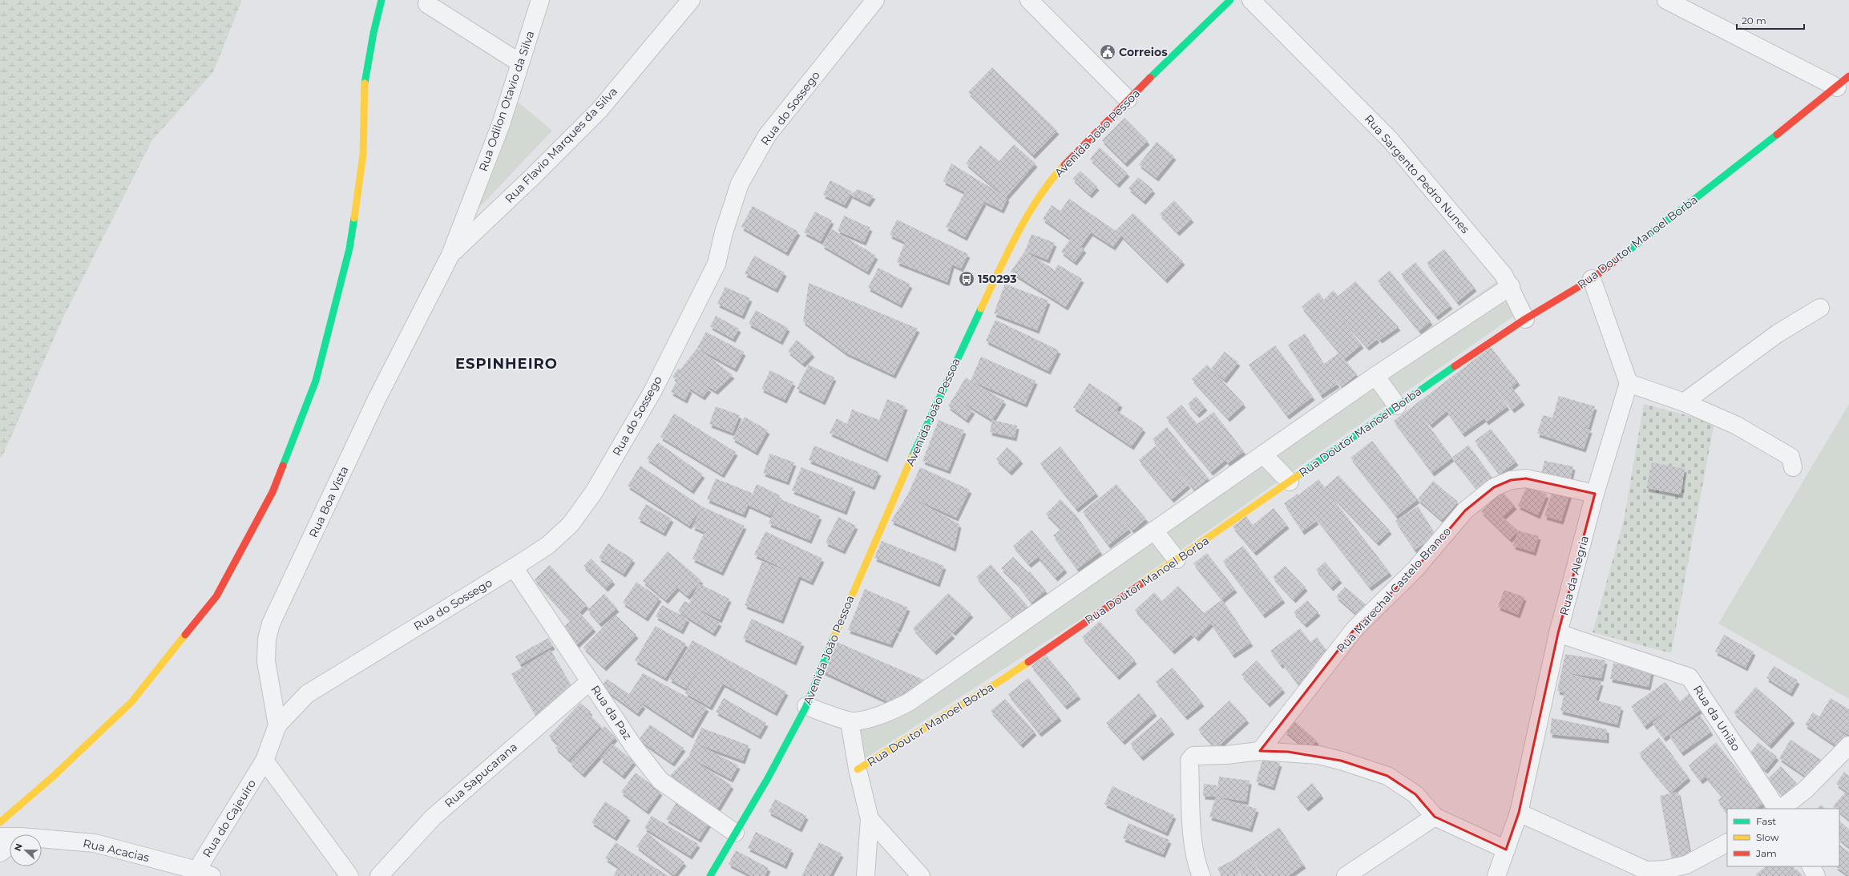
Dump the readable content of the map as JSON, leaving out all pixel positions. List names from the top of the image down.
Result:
{
  "streets": {
    "street": [
      "Rua Odilon Otavio da Silva",
      "Rua do Sossego",
      "Avenida João Pessoa",
      "Rua Flavio Marques da Silva",
      "Rua Sargento Pedro Nunes",
      "Rua Doutor Manoel Borba",
      "Rua Boa Vista",
      "Rua da Alegria",
      "Rua Marechal Castelo Branco",
      "Rua da Paz",
      "Rua da União",
      "Rua Sapucarana",
      "Rua do Cajeuiro",
      "Rua Acacias"
    ]
  },
  "crossings": [
    ["Rua Odilon Otavio da Silva", "Rua Flavio Marques da Silva"],
    ["Rua Odilon Otavio da Silva", "Rua Boa Vista"],
    ["Rua do Sossego", "Rua Boa Vista"],
    ["Rua do Sossego", "Rua da Paz"],
    ["Avenida João Pessoa", "Rua da Paz"],
    ["Rua Flavio Marques da Silva", "Rua Boa Vista"],
    ["Rua Sargento Pedro Nunes", "Rua Doutor Manoel Borba"],
    ["Rua Boa Vista", "Rua do Cajeuiro"],
    ["Rua da Alegria", "Rua Marechal Castelo Branco"],
    ["Rua da Alegria", "Rua da União"],
    ["Rua da Paz", "Rua Sapucarana"],
    ["Rua do Cajeuiro", "Rua Acacias"]
  ],
  "districts": ["ESPINHEIRO"],
  "places": {
    "public building": ["Correios"],
    "bus stop": ["150293"]
  },
  "legend": ["Fast", "Slow", "Jam"],
  "scale_bar": "20 m",
  "north": "left"
}
